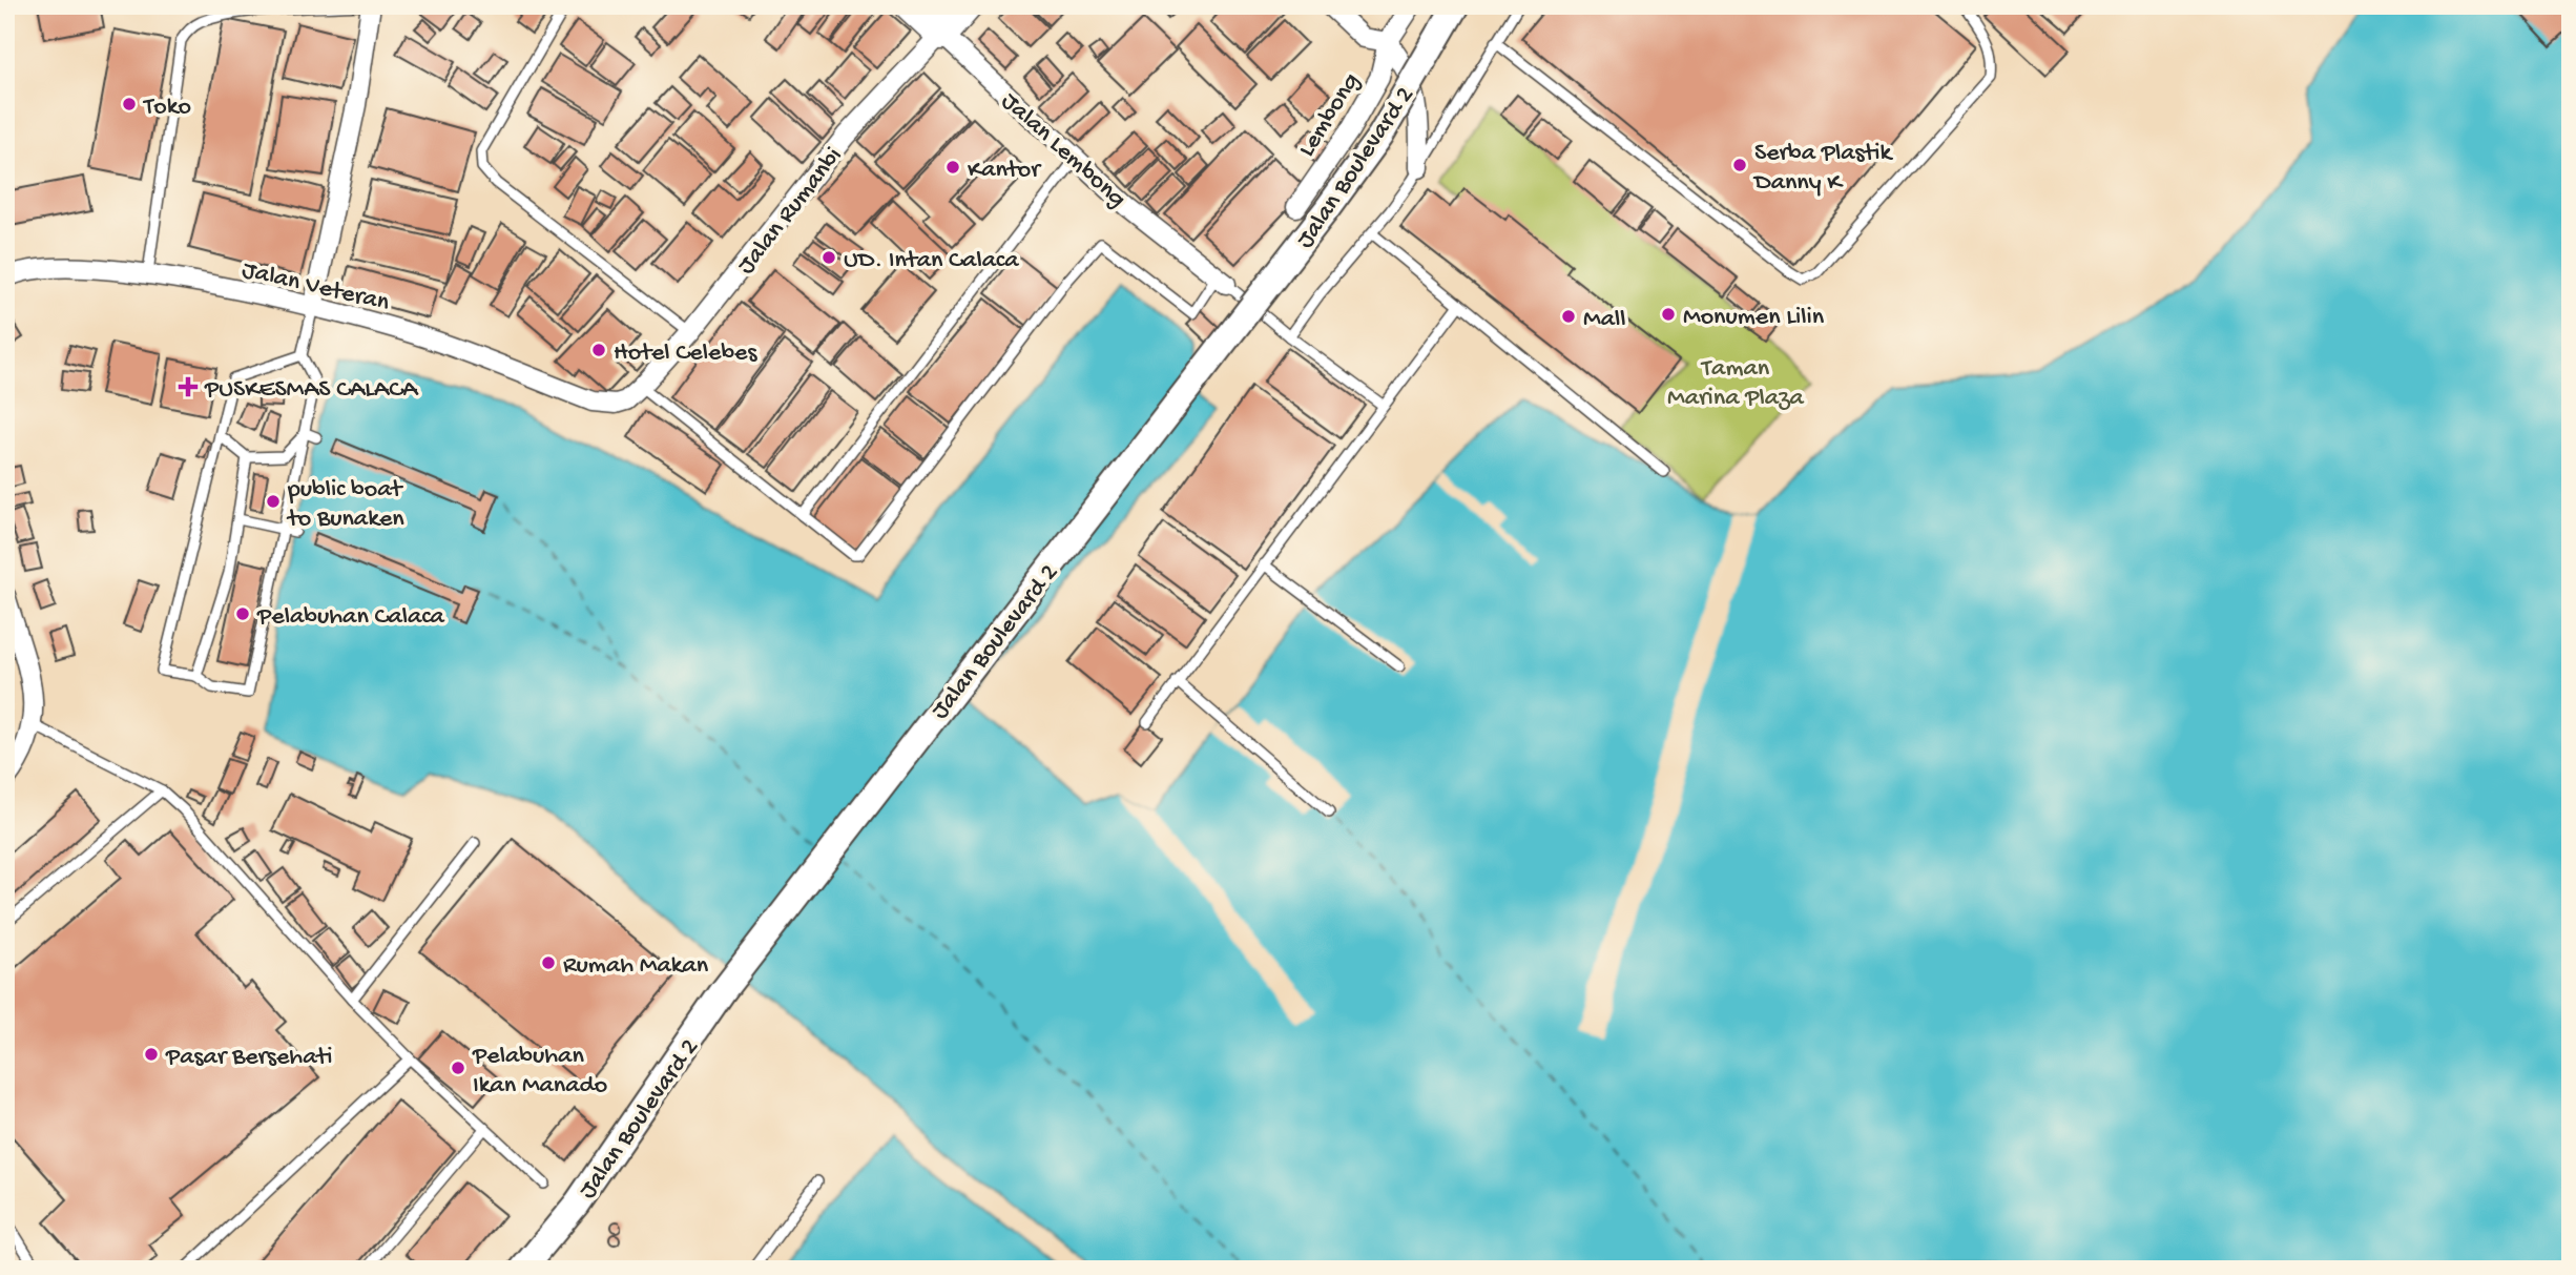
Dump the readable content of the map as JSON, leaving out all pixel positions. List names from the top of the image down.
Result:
{
  "streets": {
    "highway": ["Jalan Lembong", "Jalan Rumanbi"],
    "main road": ["Jalan Boulevard 2"],
    "street": ["Lembong", "Jalan Veteran"]
  },
  "crossings": [
    ["Jalan Lembong", "Jalan Rumanbi"],
    ["Jalan Rumanbi", "Jalan Veteran"]
  ],
  "parks": ["Taman Marina Plaza"],
  "places": {
    "other": [
      "Toko",
      "Serba Plastik Danny K",
      "Kantor",
      "UD. Intan Calaca",
      "Monumen Lilin",
      "Mall",
      "Hotel Celebes",
      "public boat to Bunaken",
      "Pelabuhan Calaca",
      "Rumah Makan",
      "Pasar Bersehati",
      "Pelabuhan Ikan Manado"
    ],
    "health": ["PUSKESMAS CALACA"]
  }
}
